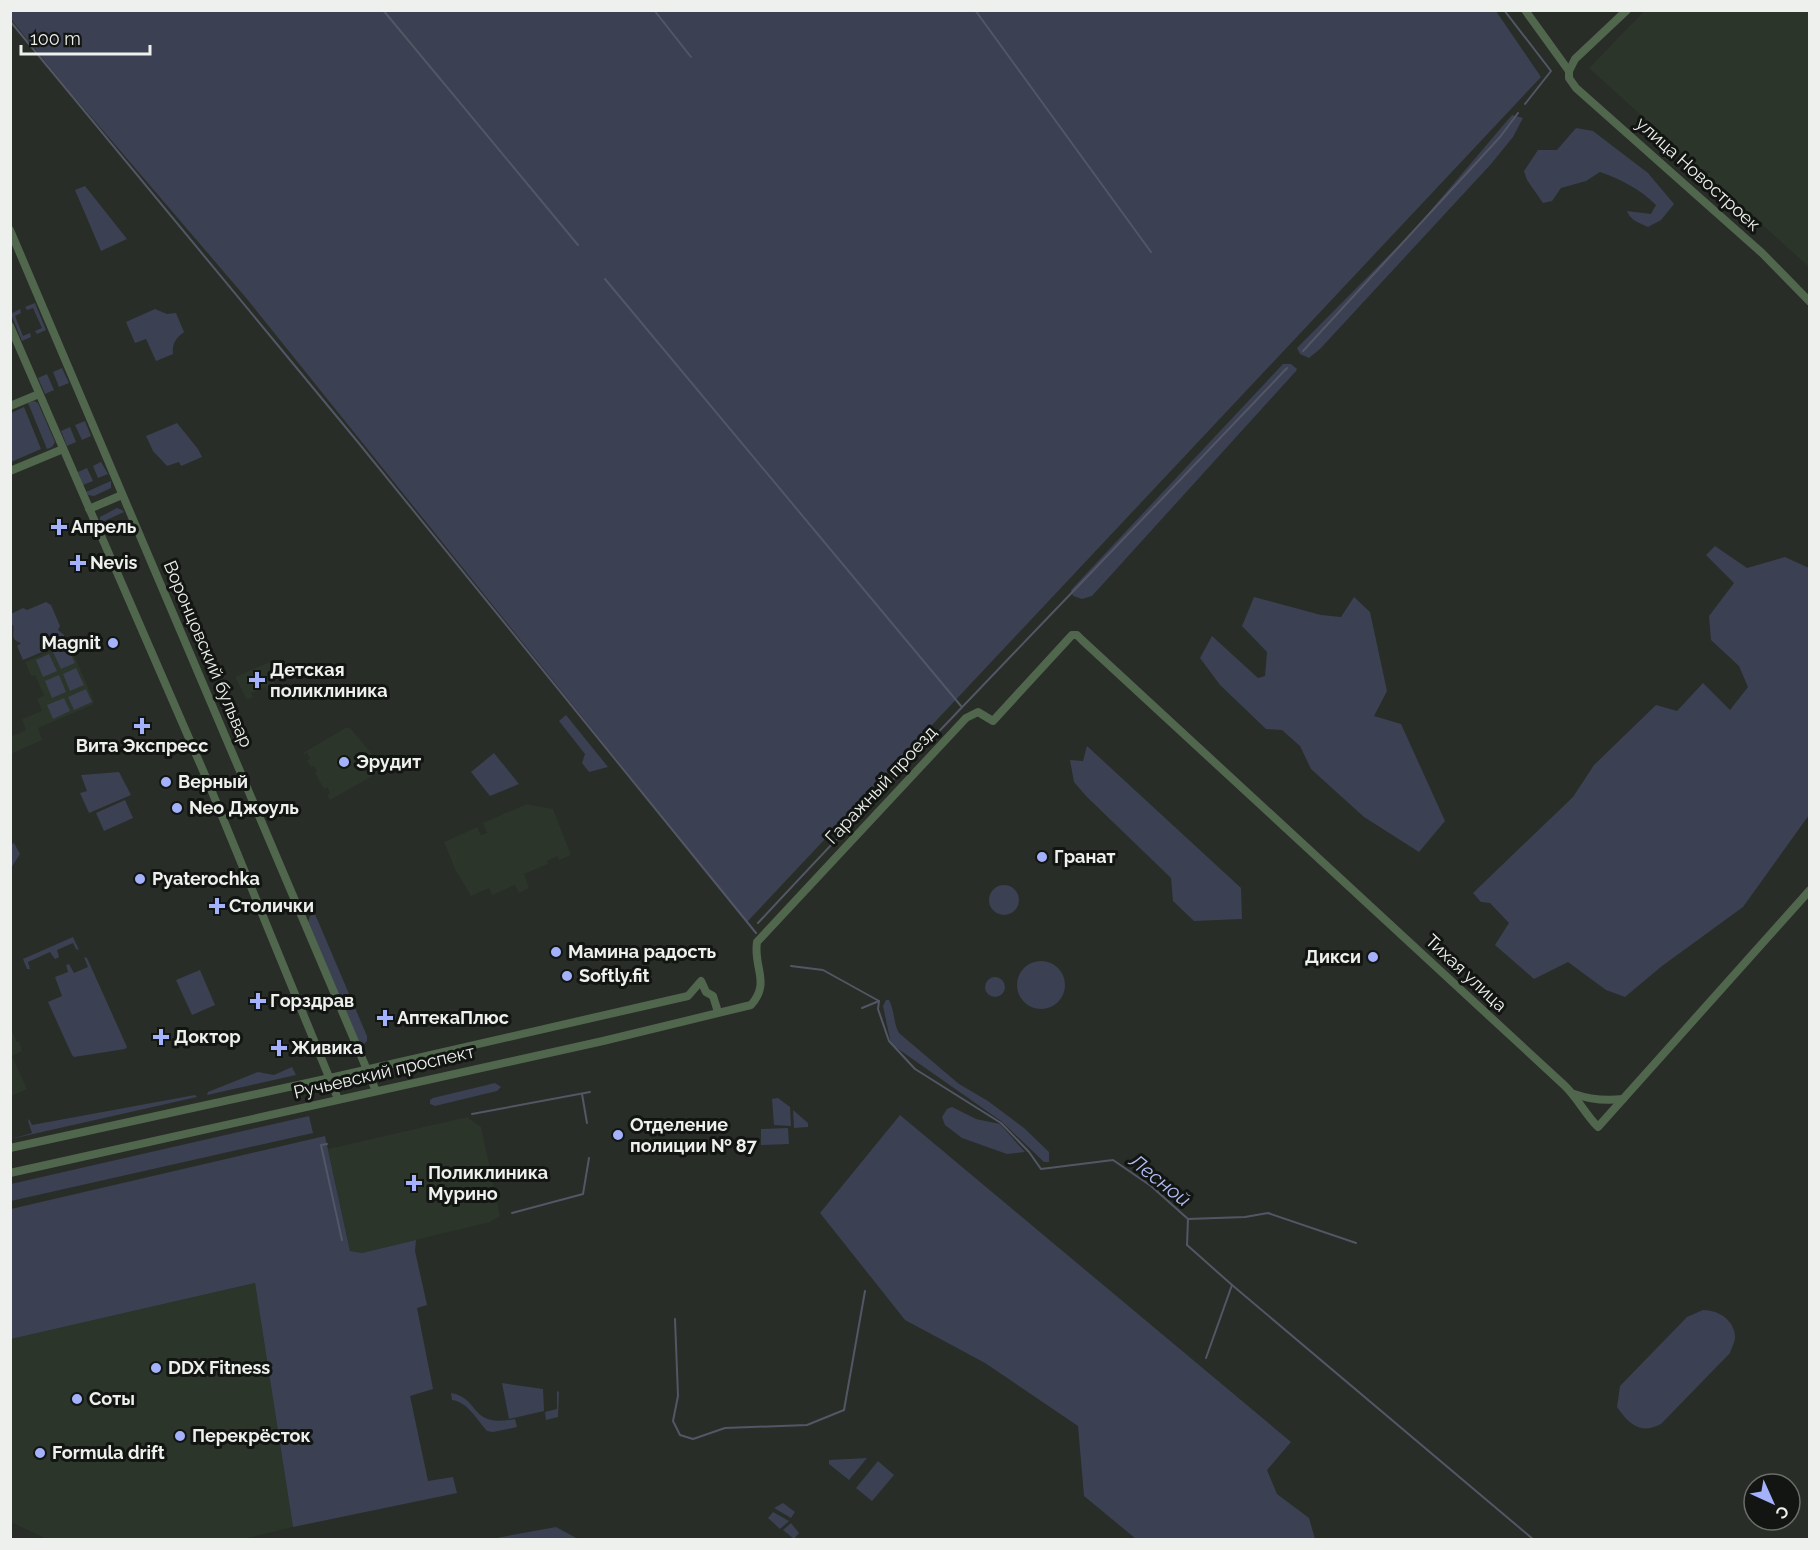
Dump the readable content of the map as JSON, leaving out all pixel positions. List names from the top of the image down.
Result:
{
  "streets": {
    "street": [
      "улица Новостроек",
      "Воронцовский бульвар",
      "Гаражный проезд",
      "Тихая улица",
      "Ручьевский проспект"
    ]
  },
  "crossings": [
    ["Воронцовский бульвар", "Ручьевский проспект"],
    ["Гаражный проезд", "Тихая улица"],
    ["Гаражный проезд", "Ручьевский проспект"]
  ],
  "water": ["Лесной"],
  "places": {
    "health": [
      "Апрель",
      "Nevis",
      "Детская поликлиника",
      "Вита Экспресс",
      "Столички",
      "Горздрав",
      "АптекаПлюс",
      "Доктор",
      "Живика",
      "Поликлиника Мурино"
    ],
    "other": [
      "Magnit",
      "Эрудит",
      "Верный",
      "Neo Джоуль",
      "Гранат",
      "Pyaterochka",
      "Мамина радость",
      "Дикси",
      "Softly.fit",
      "Отделение полиции № 87",
      "DDX Fitness",
      "Соты",
      "Перекрёсток",
      "Formula drift"
    ]
  },
  "scale_bar": "100 m",
  "north": "bottom right"
}
